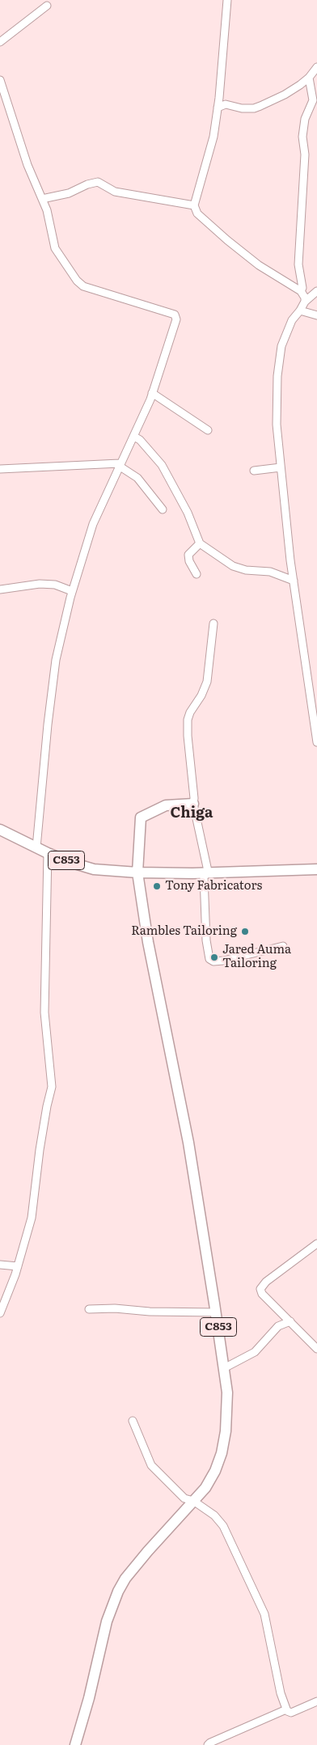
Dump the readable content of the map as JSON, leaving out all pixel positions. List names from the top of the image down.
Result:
{
  "streets": {
    "main road": ["C853"]
  },
  "districts": ["Chiga"],
  "places": ["Tony Fabricators", "Rambles Tailoring", "Jared Auma Tailoring"]
}
